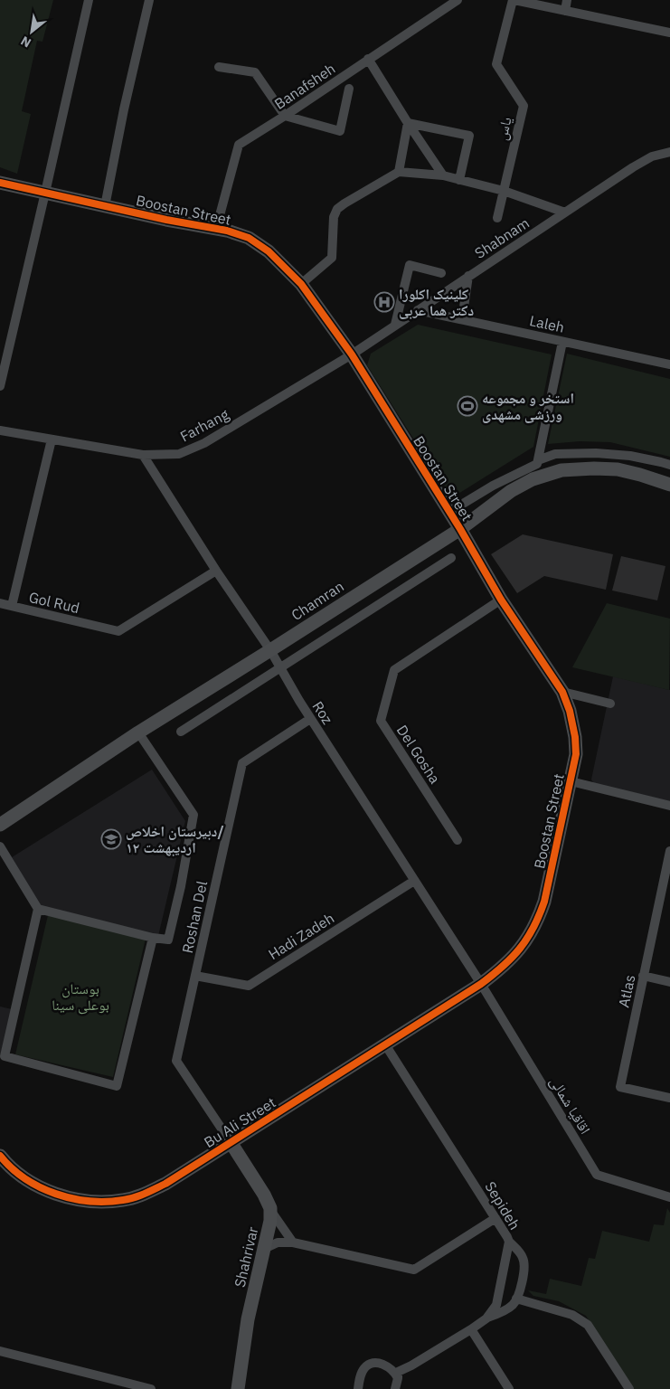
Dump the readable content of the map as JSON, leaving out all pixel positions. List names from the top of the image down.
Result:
{
  "streets": {
    "street": [
      "Banafsheh",
      "یاس",
      "Boostan Street",
      "Shabnam",
      "Laleh",
      "Farhang",
      "Chamran",
      "Gol Rud",
      "Roz",
      "Del Gosha",
      "Roshan Del",
      "Hadi Zadeh",
      "Atlas",
      "اقاقیا شمالی",
      "Bu Ali Street",
      "Sepideh",
      "Shahrivar"
    ]
  },
  "crossings": [
    ["Banafsheh", "Boostan Street"],
    ["Boostan Street", "Shabnam"],
    ["Boostan Street", "Farhang"],
    ["Boostan Street", "Chamran"],
    ["Boostan Street", "Roz"],
    ["Boostan Street", "Del Gosha"],
    ["Boostan Street", "اقاقیا شمالی"],
    ["Boostan Street", "Bu Ali Street"],
    ["Shabnam", "Laleh"],
    ["Shabnam", "Farhang"],
    ["Farhang", "Gol Rud"],
    ["Farhang", "Roz"],
    ["Chamran", "Roz"],
    ["Gol Rud", "Roz"],
    ["Roz", "Roshan Del"],
    ["Roz", "Hadi Zadeh"],
    ["Roz", "اقاقیا شمالی"],
    ["Roz", "Bu Ali Street"],
    ["Roshan Del", "Hadi Zadeh"],
    ["Roshan Del", "Bu Ali Street"],
    ["Roshan Del", "Shahrivar"],
    ["اقاقیا شمالی", "Bu Ali Street"],
    ["Bu Ali Street", "Sepideh"],
    ["Bu Ali Street", "Shahrivar"]
  ],
  "parks": ["بوستان بوعلی سینا"],
  "places": {
    "hospital": ["کلینیک اکلورا دکتر هما عربی"],
    "sports": ["استخر و مجموعه ورزشی مشهدی"],
    "school or university": ["دبیرستان اخلاص/ ۱۲ اردیبهشت"]
  },
  "north": "bottom left"
}
